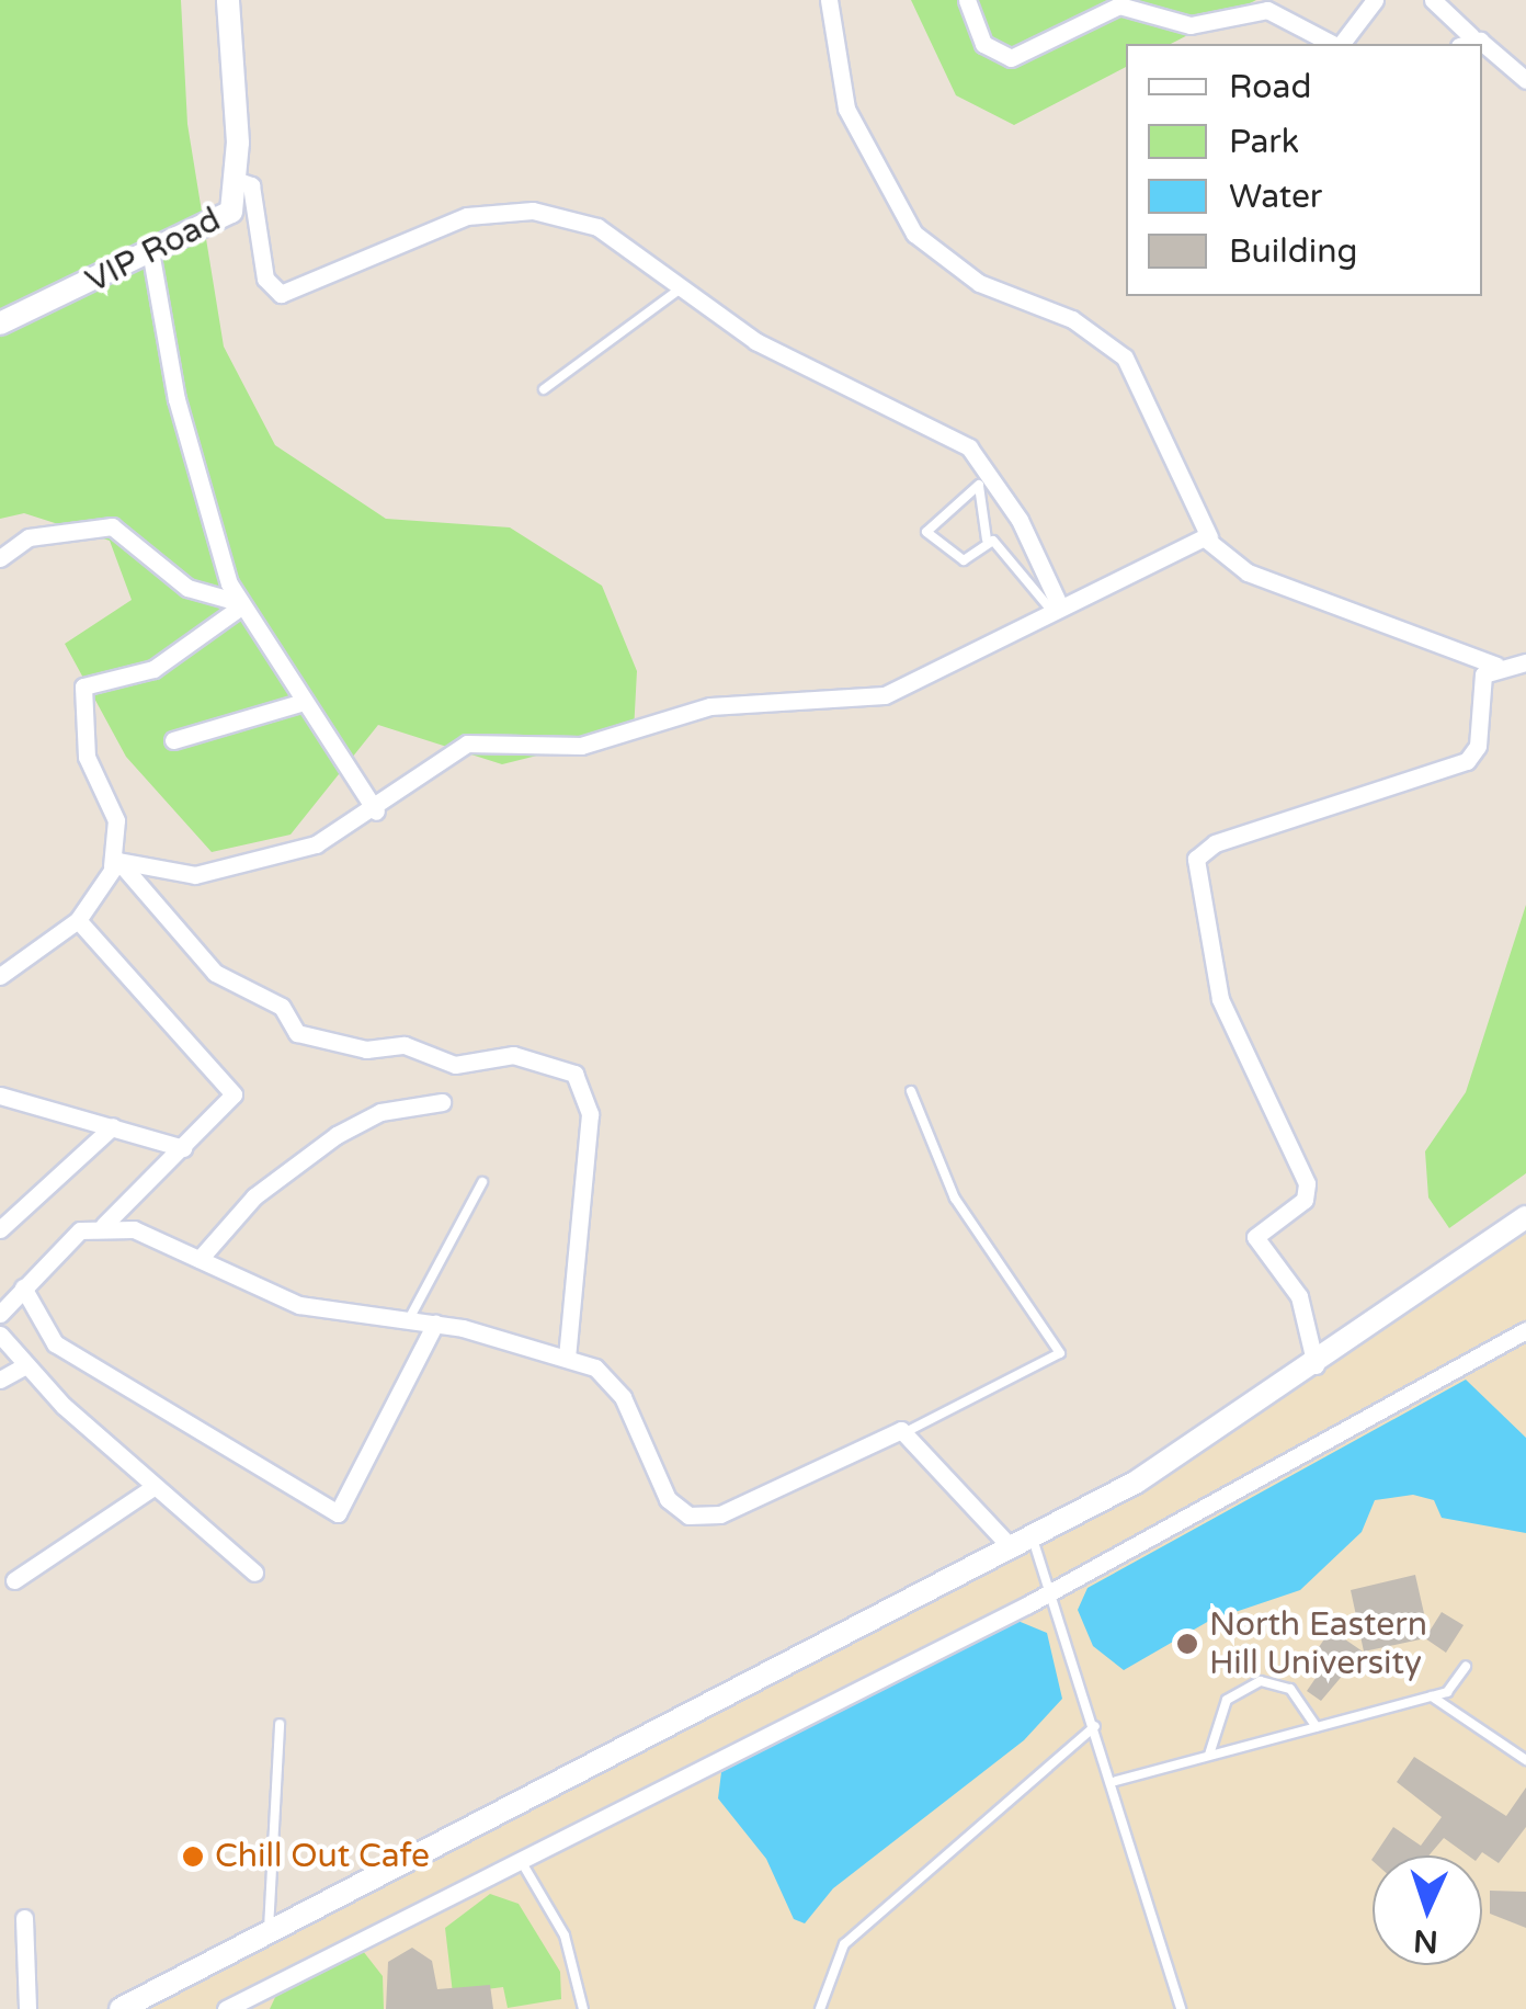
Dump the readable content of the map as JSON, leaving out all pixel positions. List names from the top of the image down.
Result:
{
  "streets": {
    "street": ["VIP Road"]
  },
  "places": ["North Eastern Hill University", "Chill Out Cafe"],
  "legend": [
    "Road",
    "Park",
    "Water",
    "Building"
  ],
  "north": "bottom"
}
